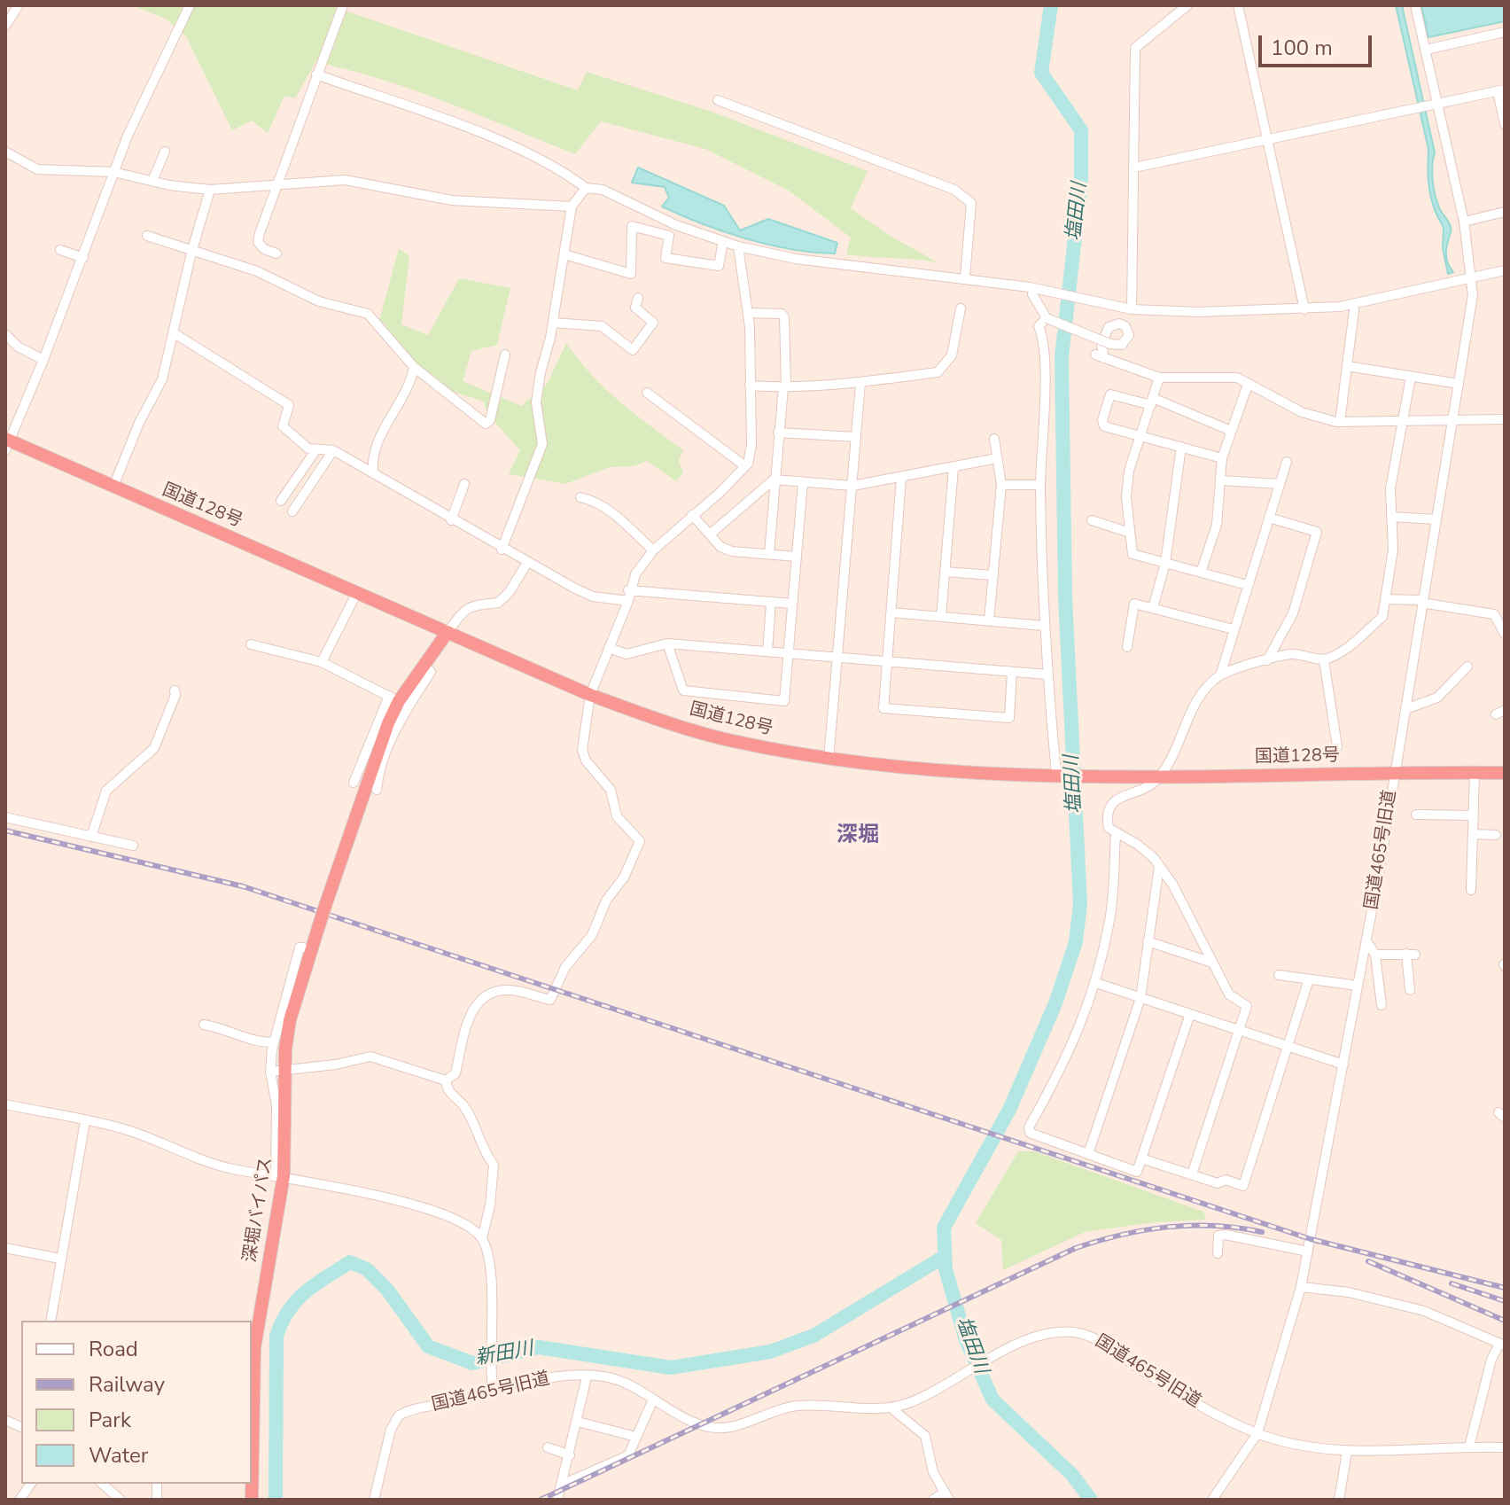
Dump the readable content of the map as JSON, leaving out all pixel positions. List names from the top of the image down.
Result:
{
  "streets": {
    "highway": ["国道128号", "深堀バイパス"],
    "street": ["国道465号旧道"]
  },
  "crossings": [
    ["国道128号", "国道465号旧道"]
  ],
  "districts": ["深堀"],
  "water": ["塩田川", "新田川"],
  "legend": [
    "Road",
    "Railway",
    "Park",
    "Water"
  ],
  "scale_bar": "100 m"
}
